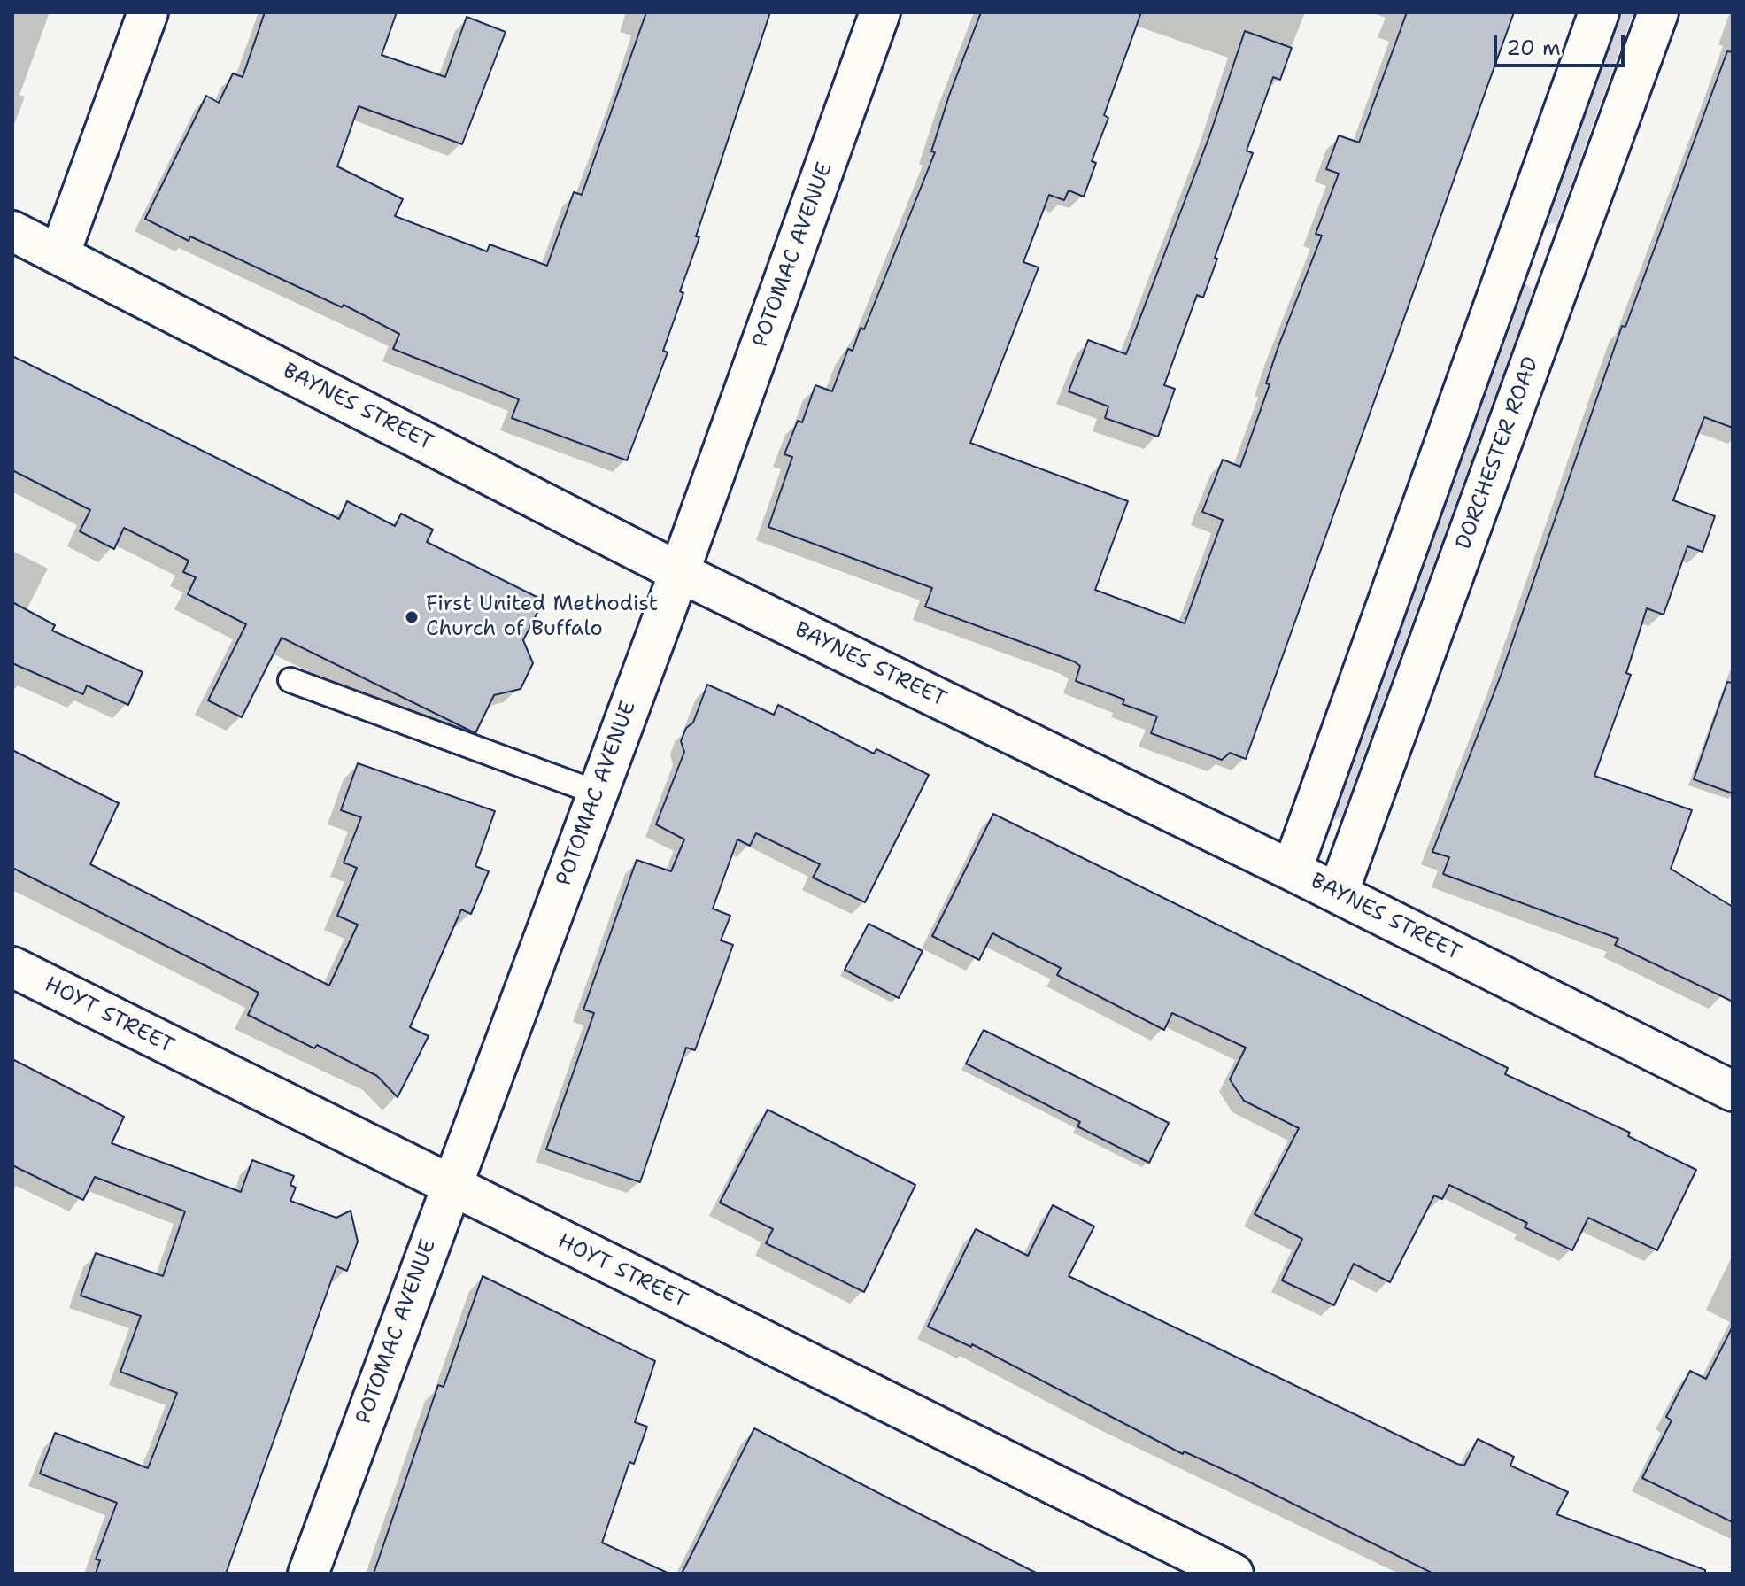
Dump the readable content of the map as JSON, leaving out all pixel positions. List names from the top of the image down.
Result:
{
  "streets": {
    "street": [
      "POTOMAC AVENUE",
      "BAYNES STREET",
      "DORCHESTER ROAD",
      "HOYT STREET"
    ]
  },
  "crossings": [
    ["POTOMAC AVENUE", "BAYNES STREET"],
    ["POTOMAC AVENUE", "HOYT STREET"],
    ["BAYNES STREET", "DORCHESTER ROAD"]
  ],
  "places": ["First United Methodist Church of Buffalo"],
  "scale_bar": "20 m"
}
